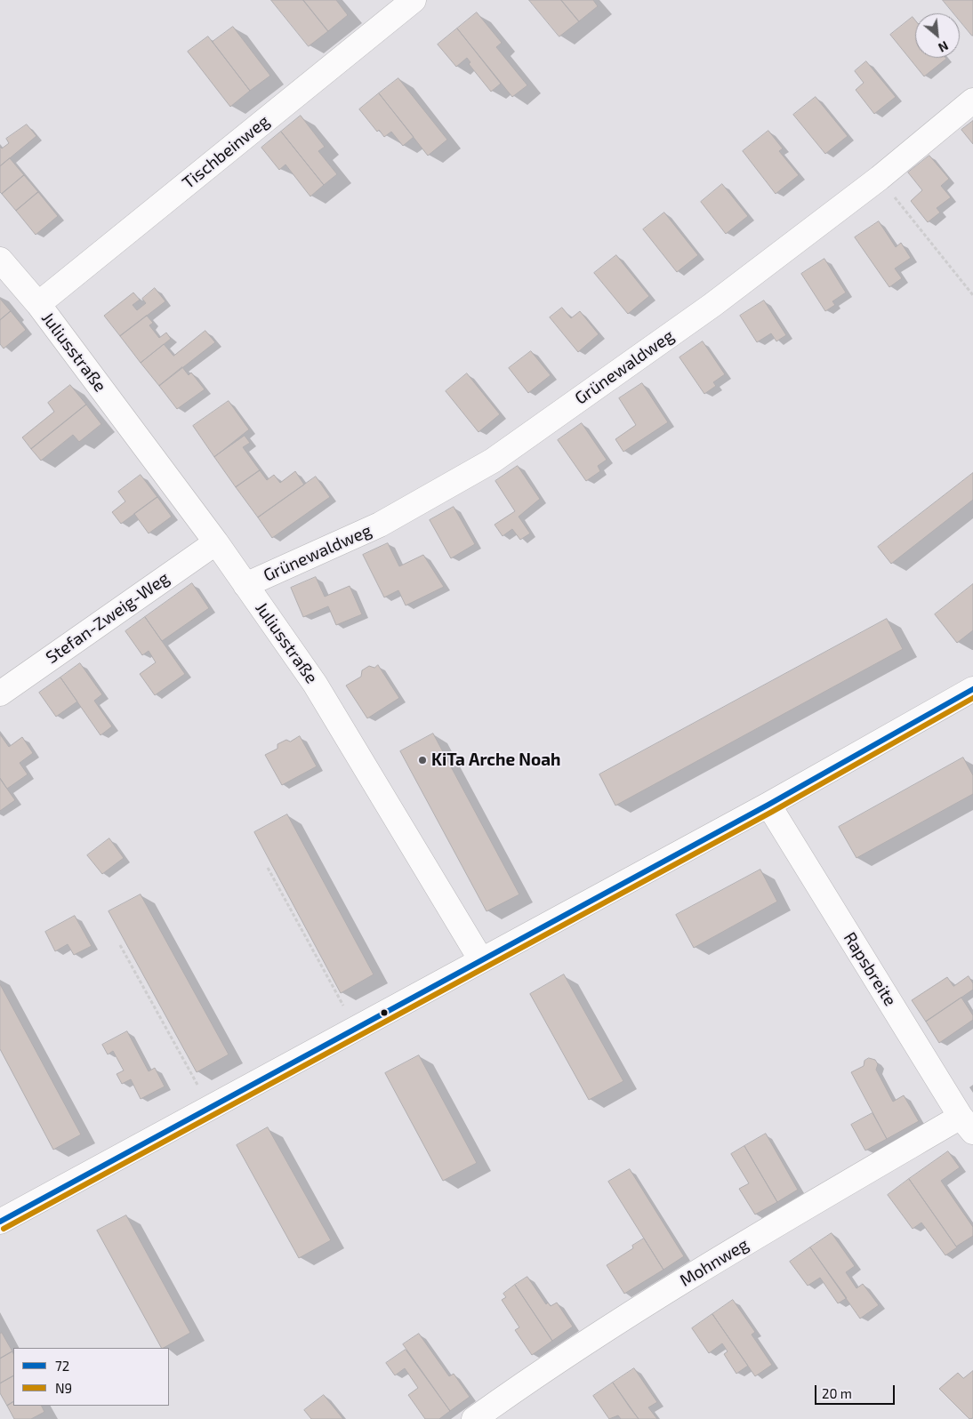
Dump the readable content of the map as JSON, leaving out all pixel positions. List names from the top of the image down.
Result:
{
  "streets": {
    "street": [
      "Tischbeinweg",
      "Juliusstraße",
      "Grünewaldweg",
      "Stefan-Zweig-Weg",
      "Rapsbreite",
      "Mohnweg"
    ]
  },
  "crossings": [
    ["Tischbeinweg", "Juliusstraße"],
    ["Juliusstraße", "Grünewaldweg"],
    ["Juliusstraße", "Stefan-Zweig-Weg"],
    ["Rapsbreite", "Mohnweg"]
  ],
  "places": ["KiTa Arche Noah"],
  "lines": ["transit line 72", "transit line N9"],
  "legend": ["72", "N9"],
  "scale_bar": "20 m",
  "north": "bottom right"
}
